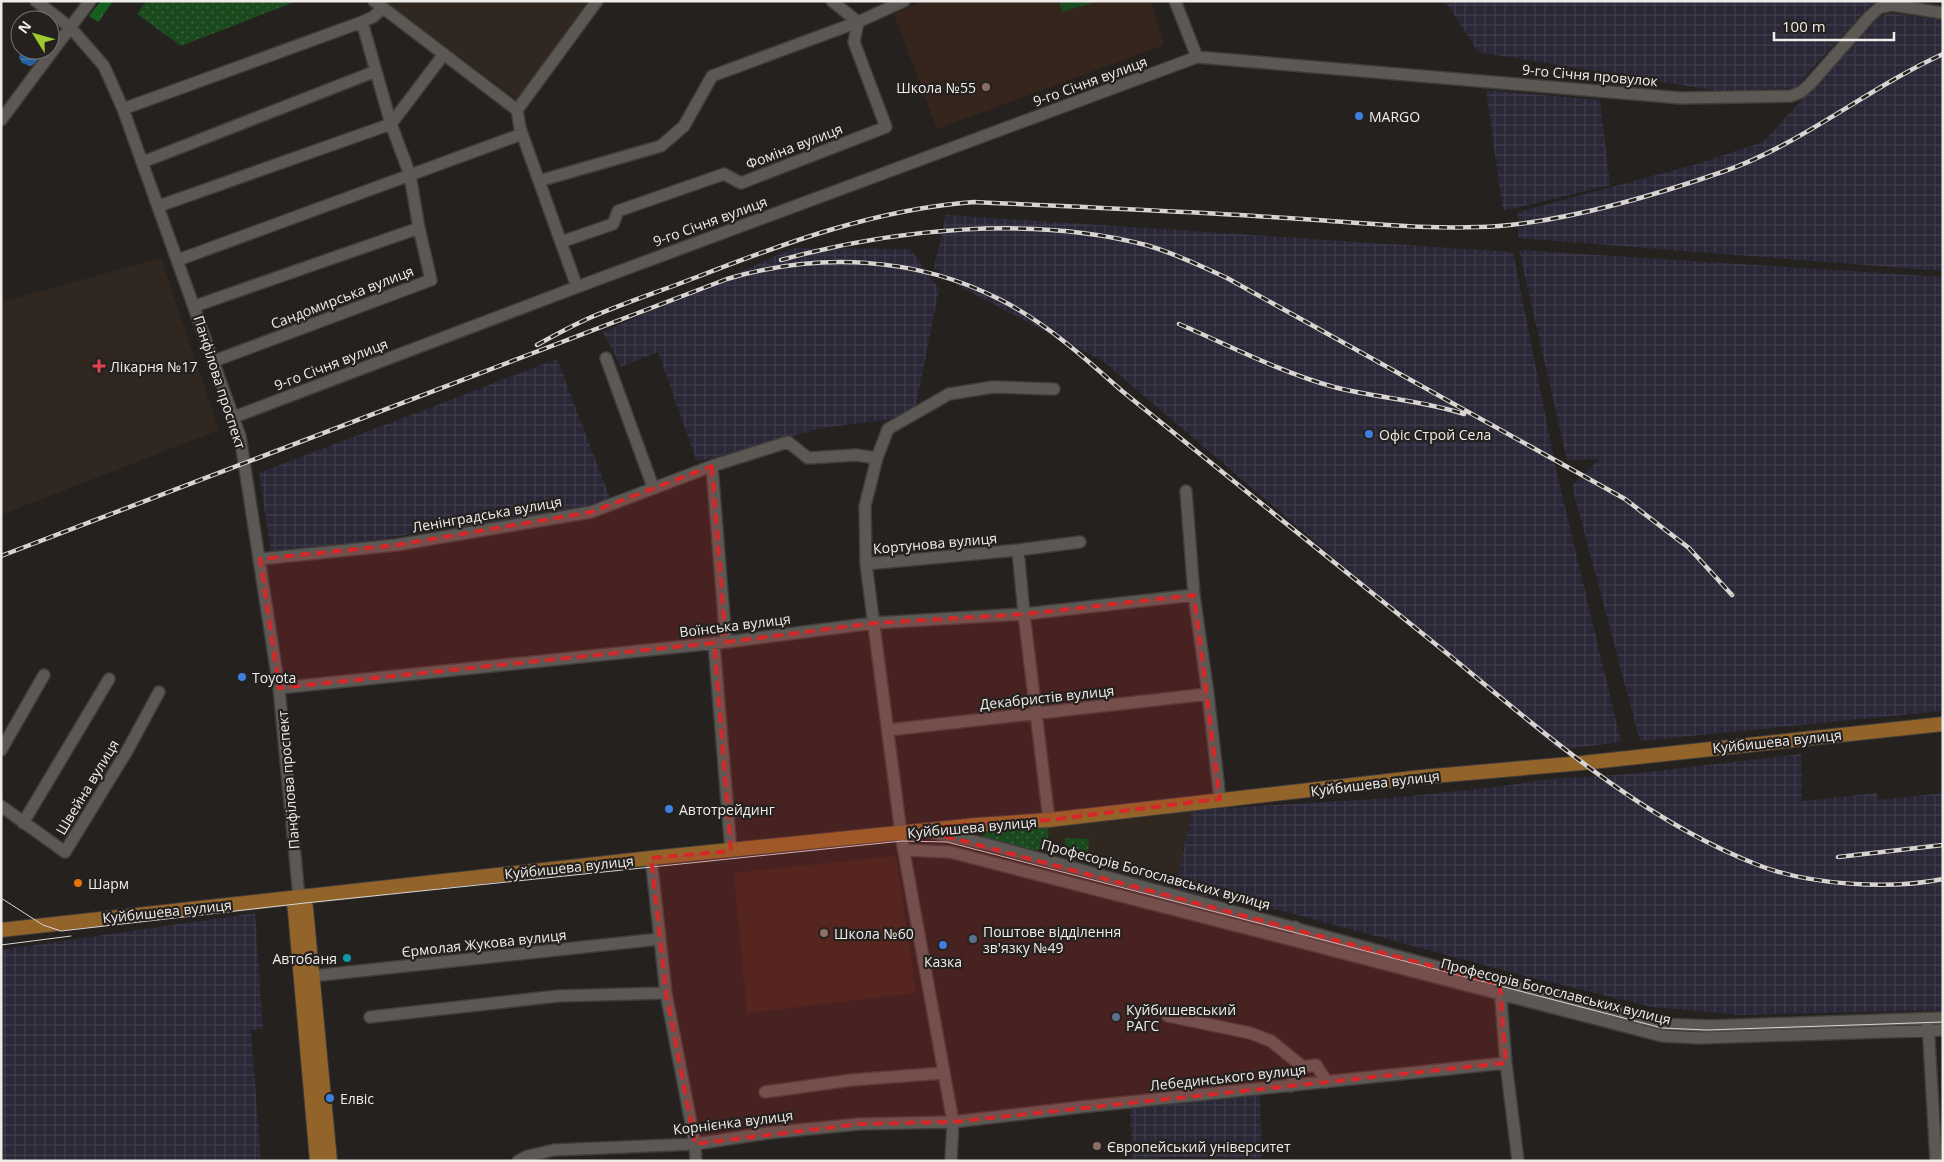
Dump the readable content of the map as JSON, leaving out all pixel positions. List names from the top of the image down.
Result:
{
  "streets": {
    "main road": ["Панфілова проспект", "Куйбишева вулиця"],
    "street": [
      "9-го Січня провулок",
      "9-го Січня вулиця",
      "Фоміна вулиця",
      "Сандомирська вулиця",
      "Ленінградська вулиця",
      "Кортунова вулиця",
      "Воїнська вулиця",
      "Декабристів вулиця",
      "Швейна вулиця",
      "Професорів Богославських вулиця",
      "Єрмолая Жукова вулиця",
      "Лебединського вулиця",
      "Корнієнка вулиця"
    ]
  },
  "crossings": [
    ["9-го Січня провулок", "9-го Січня вулиця"],
    ["9-го Січня вулиця", "Панфілова проспект"],
    ["Сандомирська вулиця", "Панфілова проспект"],
    ["Панфілова проспект", "Ленінградська вулиця"],
    ["Панфілова проспект", "Воїнська вулиця"],
    ["Панфілова проспект", "Куйбишева вулиця"],
    ["Ленінградська вулиця", "Кортунова вулиця"],
    ["Куйбишева вулиця", "Професорів Богославських вулиця"],
    ["Лебединського вулиця", "Корнієнка вулиця"]
  ],
  "places": {
    "other": [
      "Школа №55",
      "MARGO",
      "Офіс Строй Села",
      "Toyota",
      "Автотрейдинг",
      "Шарм",
      "Школа №60",
      "Поштове відділення зв'язку №49",
      "Казка",
      "Автобаня",
      "Куйбишевський РАГС",
      "Елвіс",
      "Європейський університет"
    ],
    "health": ["Лікарня №17"]
  },
  "scale_bar": "100 m",
  "north": "top left"
}
